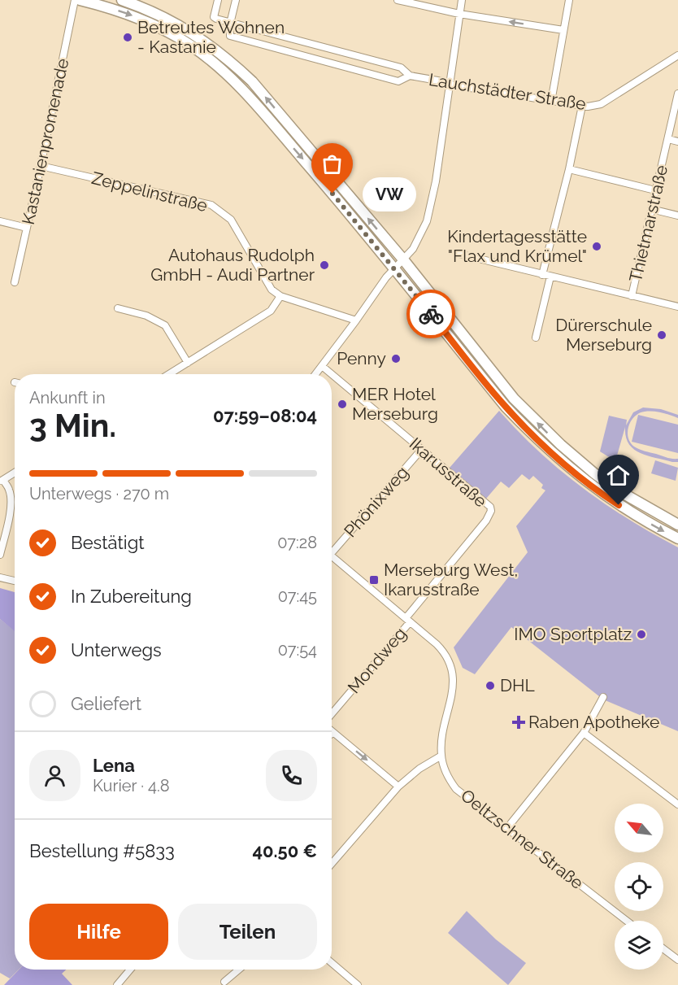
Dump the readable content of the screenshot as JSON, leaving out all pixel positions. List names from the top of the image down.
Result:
{
  "streets": {
    "street": [
      "Lauchstädter Straße",
      "Kastanienpromenade",
      "Zeppelinstraße",
      "Thietmarstraße",
      "Ikarusstraße",
      "Phönixweg",
      "Mondweg",
      "Oeltzschner Straße"
    ]
  },
  "crossings": [
    ["Kastanienpromenade", "Zeppelinstraße"],
    ["Ikarusstraße", "Phönixweg"],
    ["Ikarusstraße", "Mondweg"],
    ["Ikarusstraße", "Oeltzschner Straße"],
    ["Mondweg", "Oeltzschner Straße"]
  ],
  "places": {
    "other": [
      "Betreutes Wohnen - Kastanie",
      "VW",
      "Kindertagesstätte \"Flax und Krümel\"",
      "Autohaus Rudolph GmbH - Audi Partner",
      "Dürerschule Merseburg",
      "Penny",
      "MER Hotel Merseburg",
      "IMO Sportplatz",
      "DHL"
    ],
    "transit": ["Merseburg West, Ikarusstraße"],
    "health": ["Raben Apotheke"]
  },
  "north": "top left",
  "page": {
    "bubble": "VW",
    "heading": ["3 Min.", "Ankunft in", "07:59–08:04"],
    "panel": [
      "Lena",
      "Kurier · 4.8",
      "Bestellung #5833",
      "40.50 €"
    ],
    "bar": "Unterwegs · 270 m",
    "list": [
      ["Bestätigt", "07:28"],
      ["In Zubereitung", "07:45"],
      ["Unterwegs", "07:54"],
      "Geliefert"
    ],
    "buttons": ["Hilfe", "Teilen"]
  }
}
